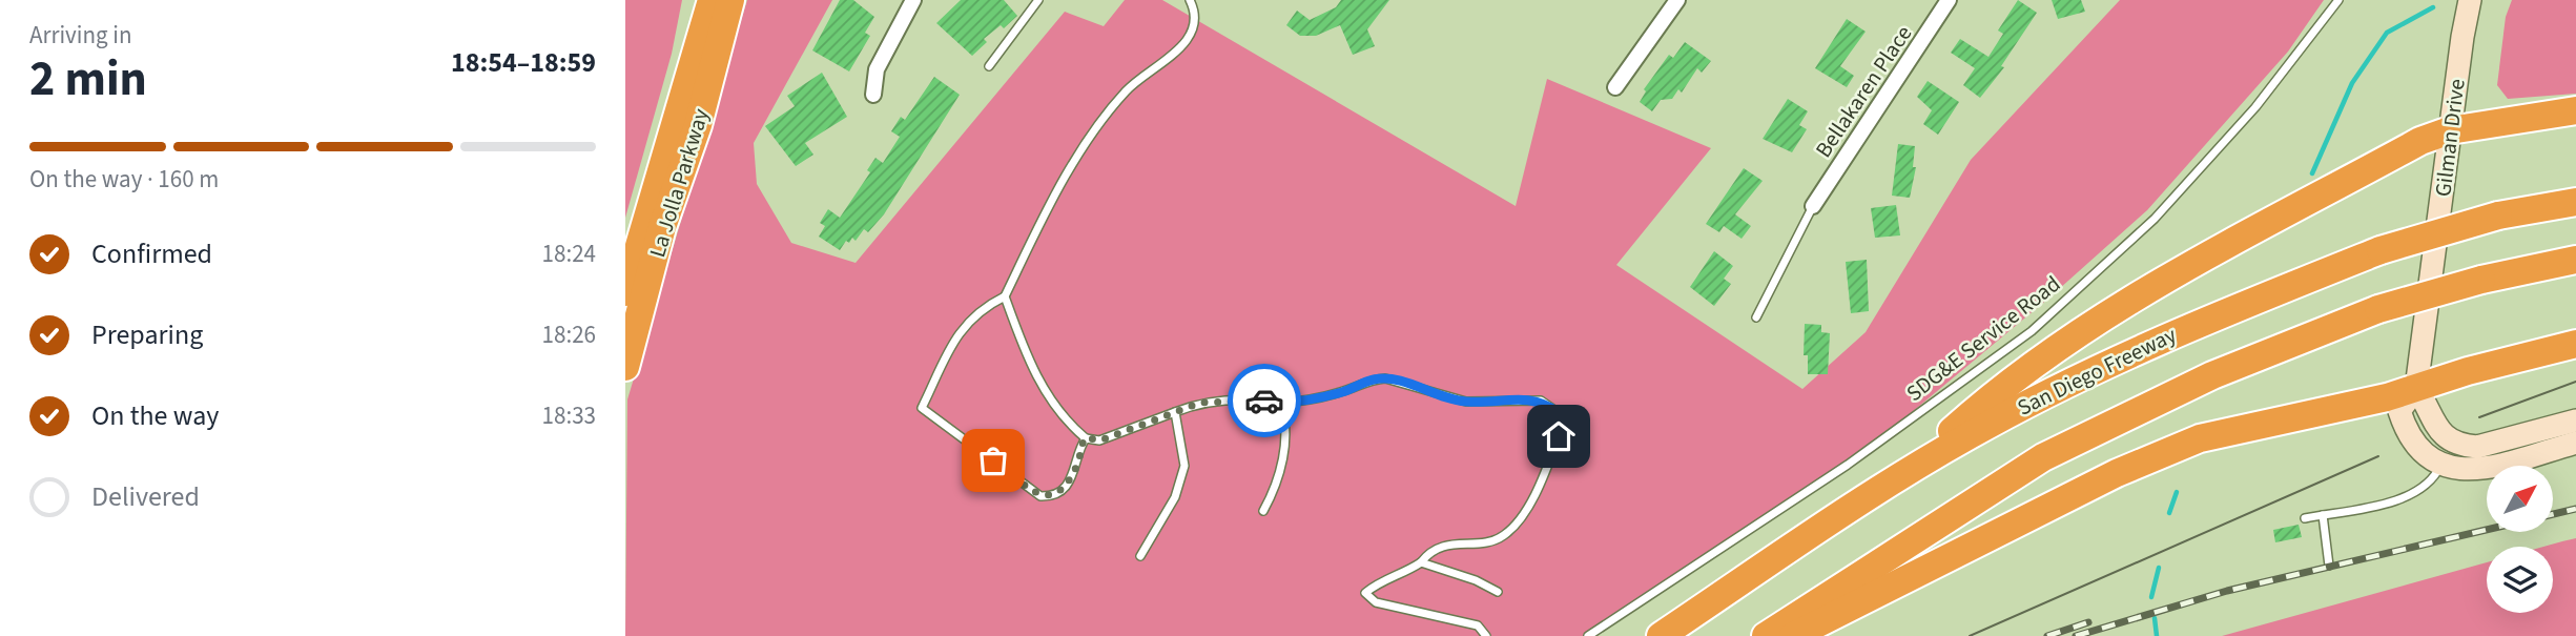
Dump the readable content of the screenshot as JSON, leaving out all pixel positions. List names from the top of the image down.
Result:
{
  "streets": {
    "highway": ["La Jolla Parkway", "San Diego Freeway"],
    "street": ["Bellakaren Place", "Gilman Drive"],
    "lane": ["SDG&E Service Road"]
  },
  "north": "top right",
  "page": {
    "heading": ["2 min", "Arriving in", "18:54–18:59"],
    "bar": "On the way · 160 m",
    "list": [
      ["Confirmed", "18:24"],
      ["Preparing", "18:26"],
      ["On the way", "18:33"],
      "Delivered"
    ]
  }
}
